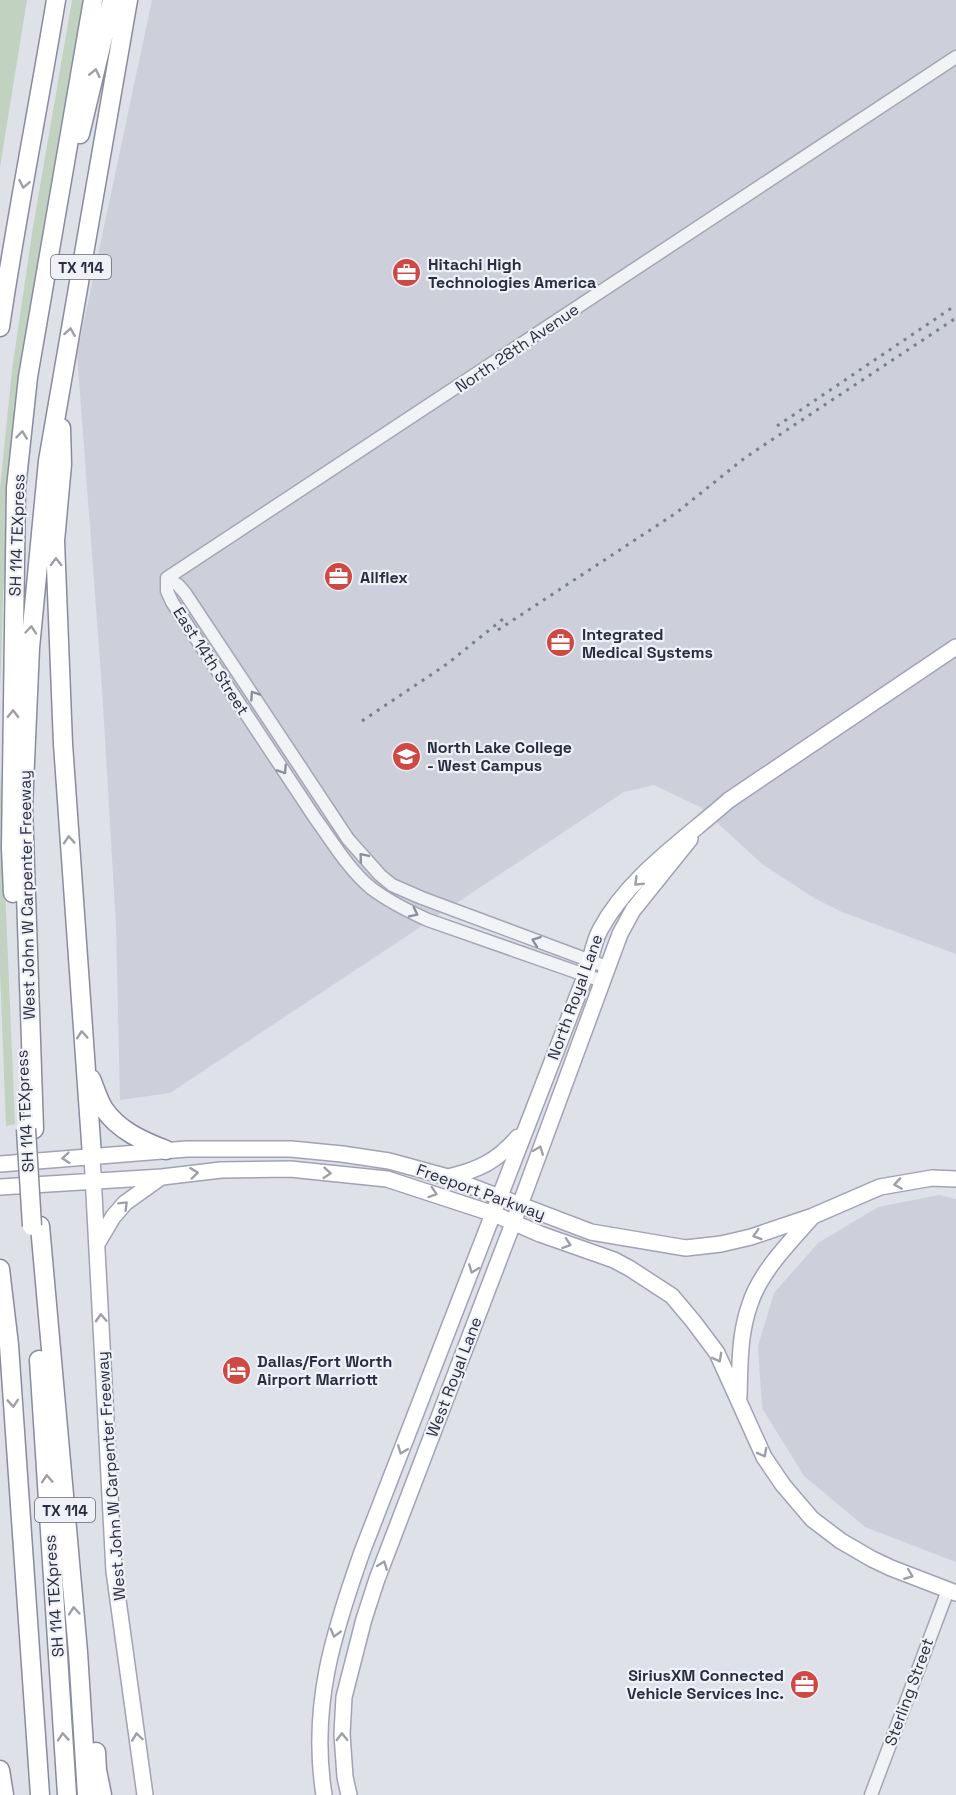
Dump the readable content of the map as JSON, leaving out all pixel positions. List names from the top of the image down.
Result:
{
  "streets": {
    "highway": ["TX 114", "SH 114 TEXpress", "West John W Carpenter Freeway"],
    "main road": ["North Royal Lane", "Freeport Parkway", "West Royal Lane"],
    "street": ["North 28th Avenue", "East 14th Street", "Sterling Street"]
  },
  "crossings": [
    ["North 28th Avenue", "East 14th Street"],
    ["SH 114 TEXpress", "West John W Carpenter Freeway"],
    ["East 14th Street", "North Royal Lane"],
    ["East 14th Street", "West Royal Lane"],
    ["West John W Carpenter Freeway", "Freeport Parkway"],
    ["North Royal Lane", "Freeport Parkway"],
    ["North Royal Lane", "West Royal Lane"],
    ["Freeport Parkway", "West Royal Lane"],
    ["Freeport Parkway", "Sterling Street"]
  ],
  "places": {
    "office": [
      "Hitachi High Technologies America",
      "Allflex",
      "Integrated Medical Systems",
      "SiriusXM Connected Vehicle Services Inc."
    ],
    "school or university": ["North Lake College - West Campus"],
    "hotel": ["Dallas/Fort Worth Airport Marriott"]
  }
}
